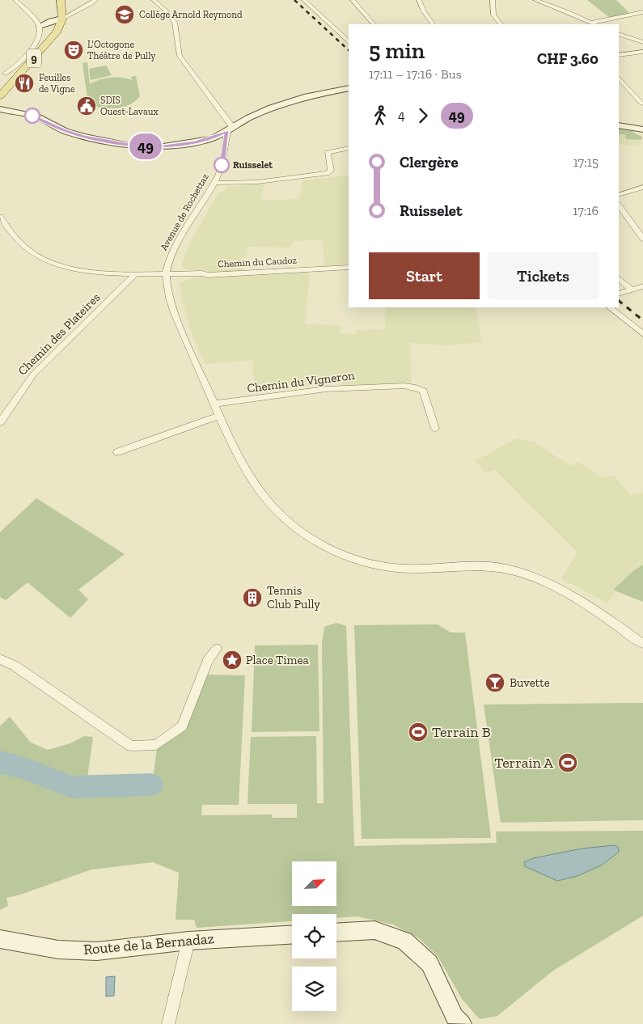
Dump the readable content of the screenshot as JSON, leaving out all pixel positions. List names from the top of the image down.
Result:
{
  "streets": {
    "main road": ["9"],
    "street": [
      "Avenue de Rochettaz",
      "Chemin du Caudoz",
      "Chemin des Plateires",
      "Chemin du Vigneron",
      "Route de la Bernadaz"
    ]
  },
  "crossings": [
    ["Avenue de Rochettaz", "Chemin du Caudoz"],
    ["Avenue de Rochettaz", "Chemin du Vigneron"],
    ["Chemin du Caudoz", "Chemin des Plateires"]
  ],
  "places": {
    "school or university": ["Collège Arnold Reymond"],
    "theatre": ["L'Octogone Théâtre de Pully"],
    "restaurant": ["Feuilles de Vigne"],
    "public building": ["SDIS Ouest-Lavaux"],
    "other": ["Ruisselet"],
    "building": ["Tennis Club Pully"],
    "place": ["Place Timea"],
    "bar": ["Buvette"],
    "sports": ["Terrain B", "Terrain A"]
  },
  "lines": ["bus line 49"],
  "north": "top right",
  "page": {
    "on_map": "49",
    "heading": ["5 min", "17:11 – 17:16 · Bus", "CHF 3.60"],
    "legs": ["4", "49"],
    "list": [
      {
        "name": "Clergère",
        "value": "17:15"
      },
      {
        "name": "Ruisselet",
        "value": "17:16"
      }
    ],
    "buttons": ["Start", "Tickets"]
  }
}
